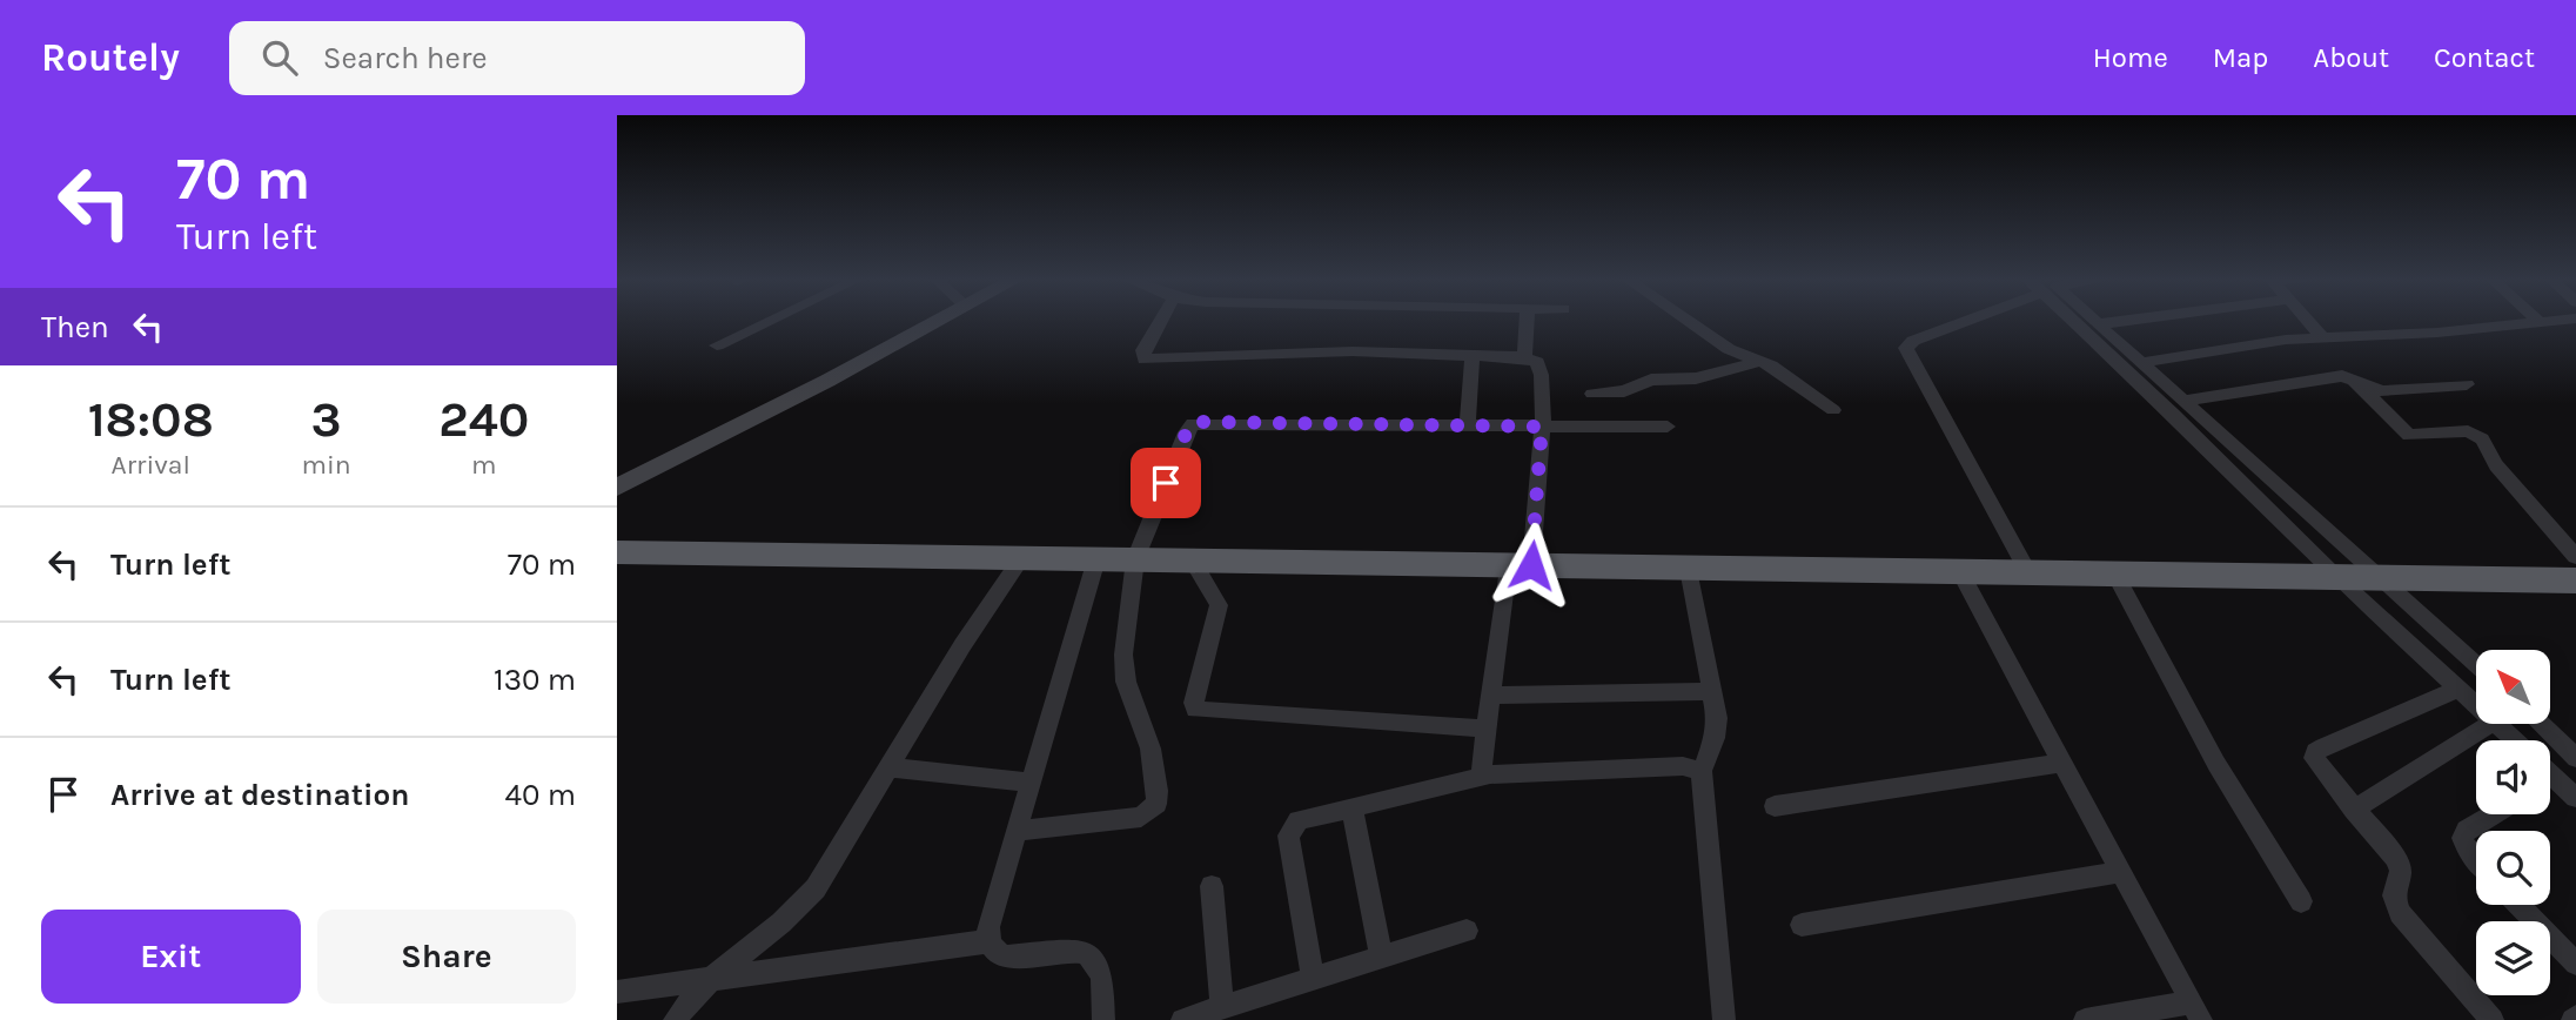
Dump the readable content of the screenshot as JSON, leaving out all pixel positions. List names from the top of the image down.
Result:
{
  "north": "top left",
  "page": {
    "header": "Routely",
    "search": "Search here",
    "nav": [
      "Home",
      "Map",
      "About",
      "Contact"
    ],
    "turn": ["70 m", "Turn left"],
    "then": "Then",
    "eta": [
      "18:08",
      "Arrival",
      "3",
      "min",
      "240",
      "m"
    ],
    "list": [
      {
        "name": "Turn left",
        "value": "70 m"
      },
      {
        "name": "Turn left",
        "value": "130 m"
      },
      {
        "name": "Arrive at destination",
        "value": "40 m"
      }
    ],
    "buttons": ["Exit", "Share"]
  }
}
